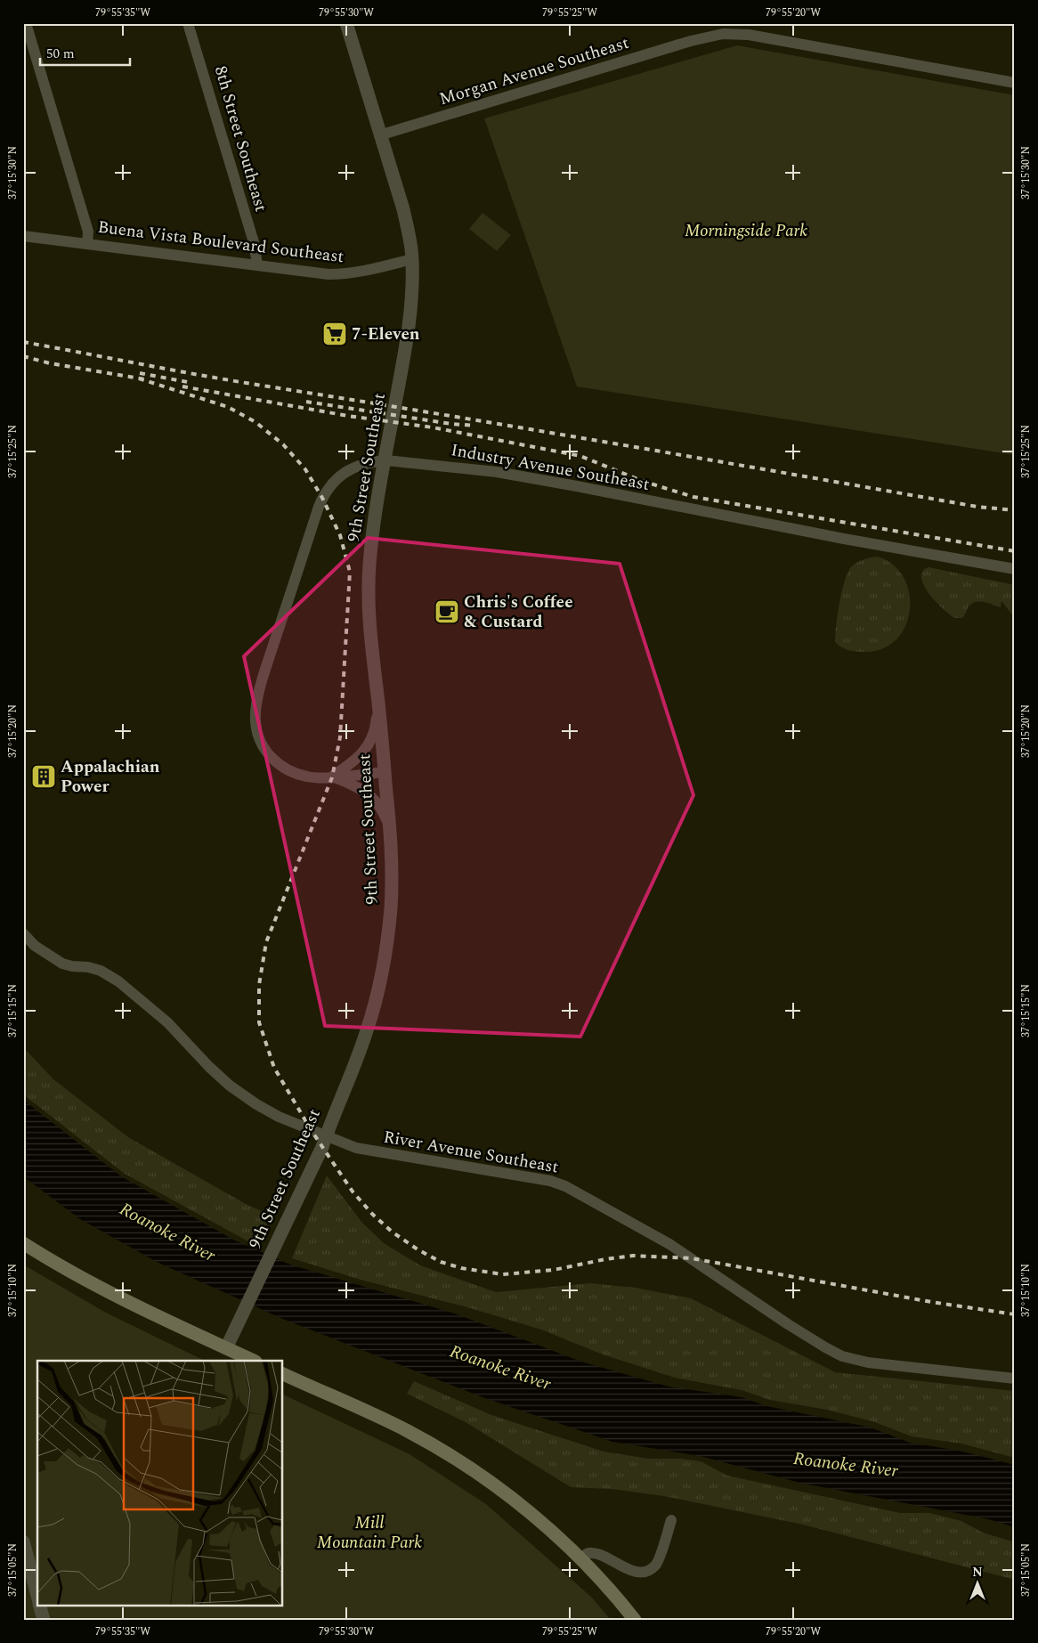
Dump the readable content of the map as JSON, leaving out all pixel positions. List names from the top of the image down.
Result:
{
  "streets": {
    "street": [
      "Morgan Avenue Southeast",
      "8th Street Southeast",
      "Buena Vista Boulevard Southeast",
      "9th Street Southeast",
      "Industry Avenue Southeast",
      "River Avenue Southeast"
    ]
  },
  "crossings": [
    ["Morgan Avenue Southeast", "9th Street Southeast"],
    ["8th Street Southeast", "Buena Vista Boulevard Southeast"],
    ["Buena Vista Boulevard Southeast", "9th Street Southeast"],
    ["9th Street Southeast", "Industry Avenue Southeast"],
    ["9th Street Southeast", "River Avenue Southeast"]
  ],
  "water": ["Roanoke River"],
  "parks": ["Morningside Park", "Mill Mountain Park"],
  "places": {
    "supermarket": ["7-Eleven"],
    "cafe": ["Chris's Coffee & Custard"],
    "building": ["Appalachian Power"]
  },
  "scale_bar": "50 m",
  "north": "top",
  "coordinates": [
    "79°55'35\"W",
    "79°55'30\"W",
    "79°55'25\"W",
    "79°55'20\"W",
    "37°15'30\"N",
    "37°15'25\"N",
    "37°15'20\"N",
    "37°15'15\"N",
    "37°15'10\"N",
    "37°15'05\"N"
  ]
}
